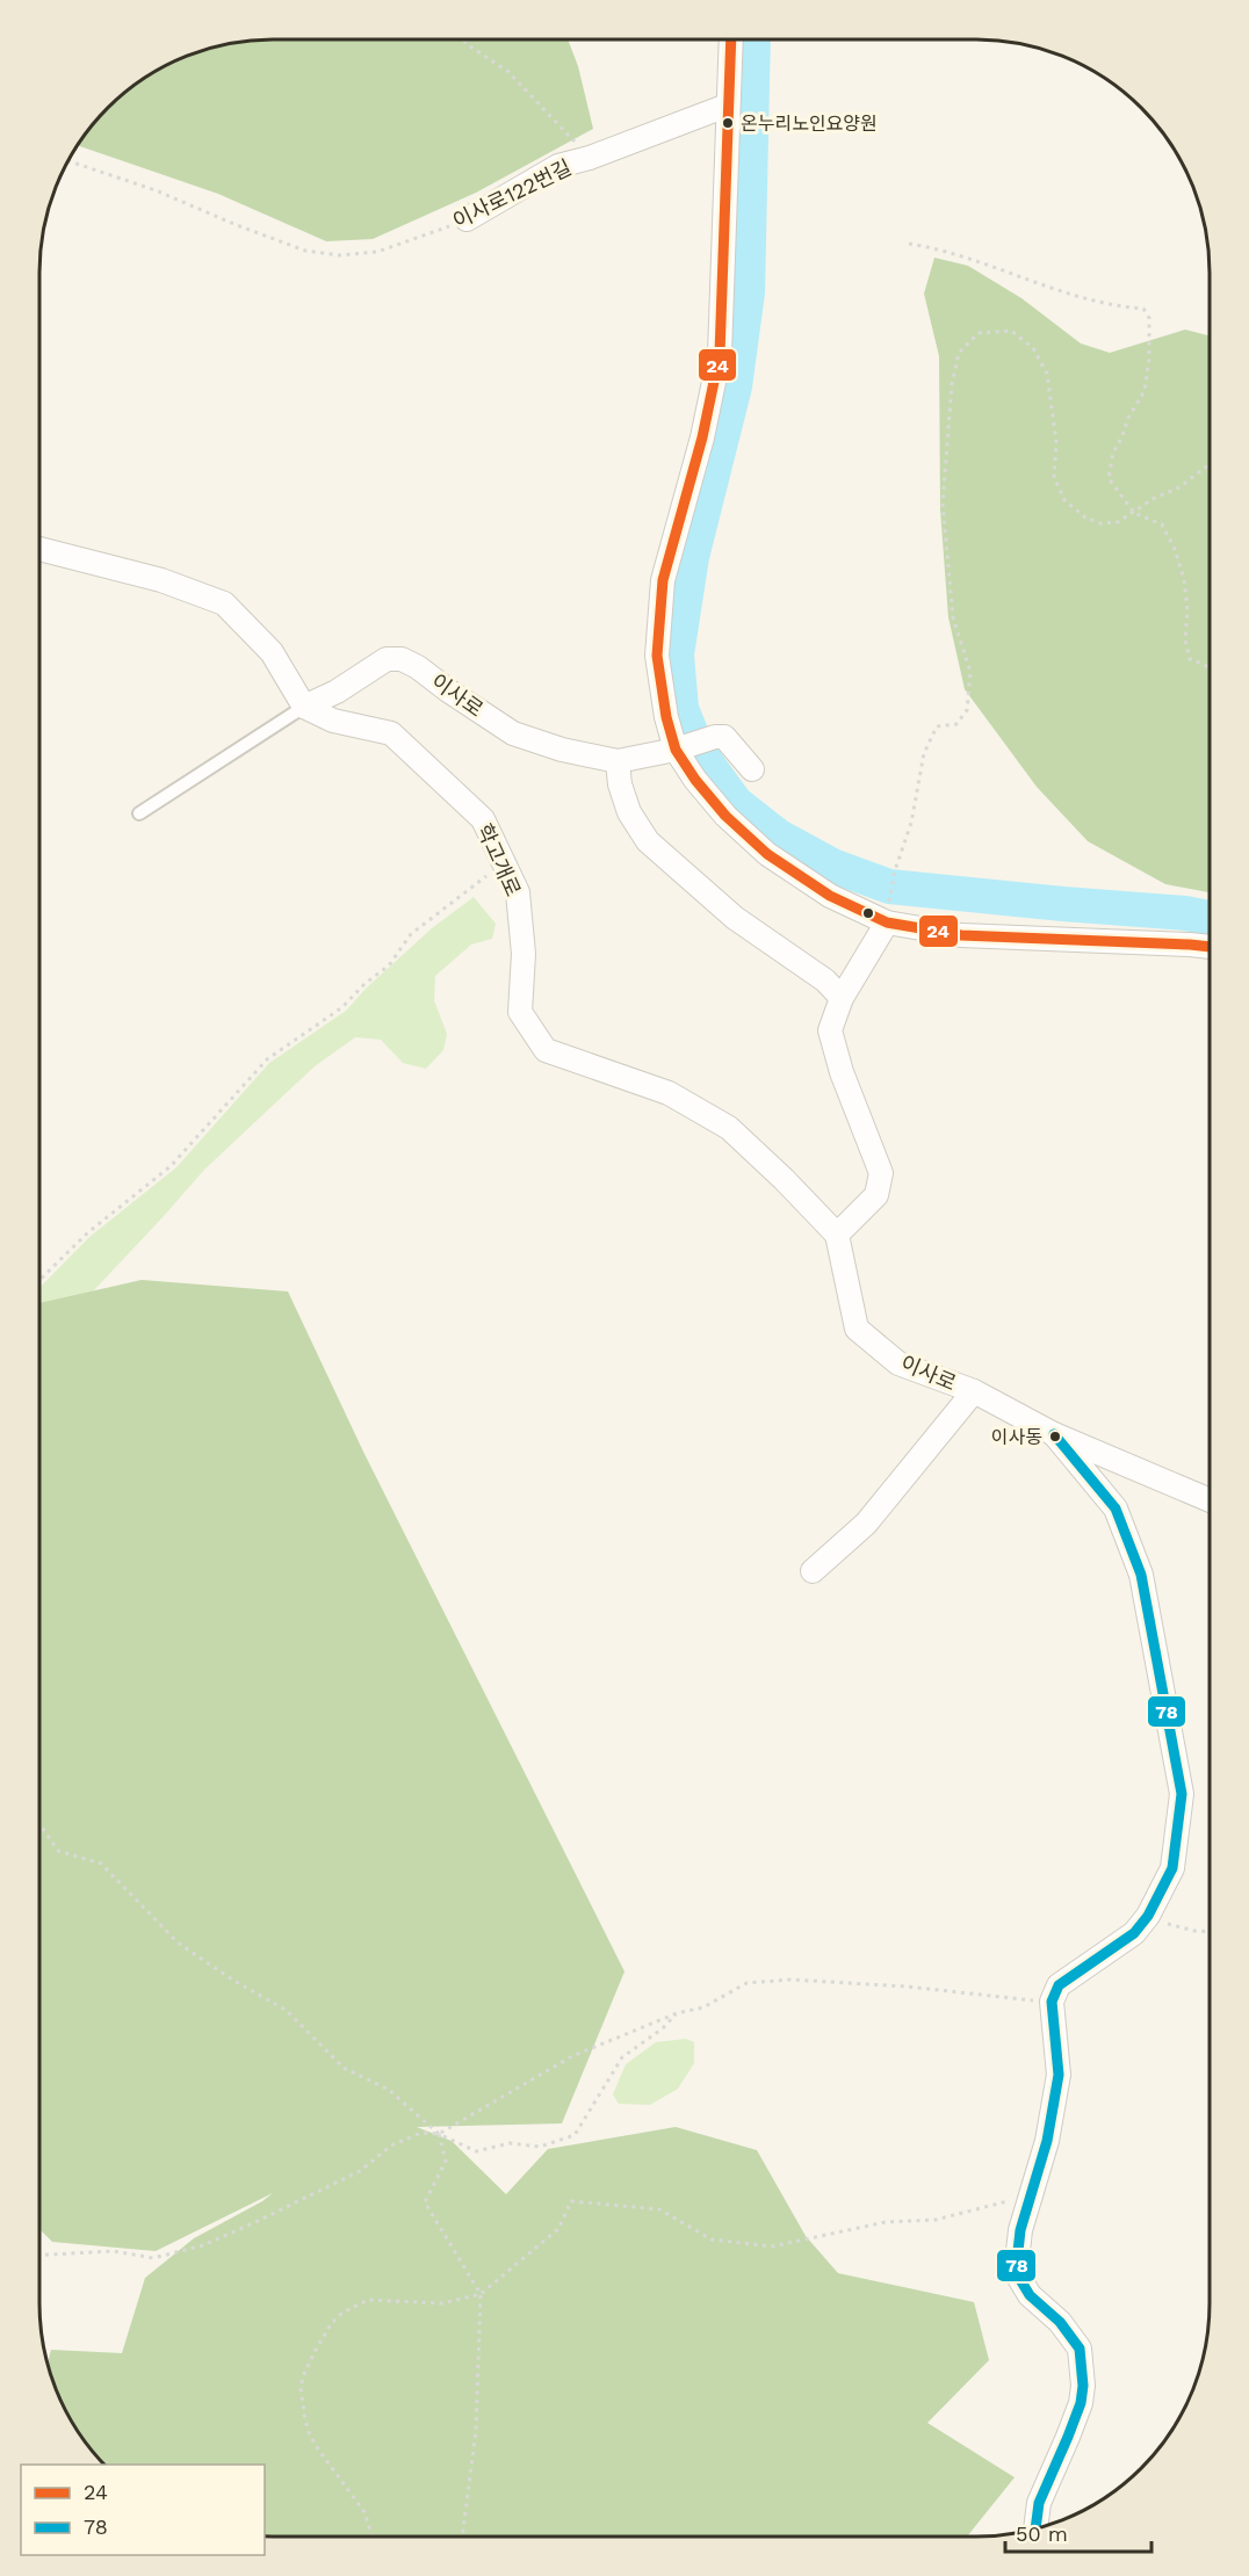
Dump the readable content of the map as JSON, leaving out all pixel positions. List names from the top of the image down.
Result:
{
  "streets": {
    "street": ["이사로122번길", "이사로", "학고개로"]
  },
  "crossings": [
    ["이사로", "학고개로"]
  ],
  "places": ["온누리노인요양원", "이사동"],
  "lines": ["transit line 24", "transit line 78"],
  "legend": ["24", "78"],
  "scale_bar": "50 m"
}
